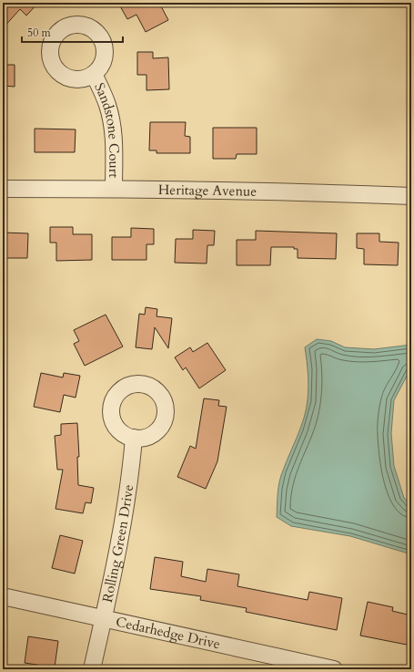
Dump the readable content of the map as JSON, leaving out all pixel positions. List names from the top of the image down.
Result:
{
  "streets": {
    "street": [
      "Sandstone Court",
      "Heritage Avenue",
      "Rolling Green Drive",
      "Cedarhedge Drive"
    ]
  },
  "crossings": [
    ["Sandstone Court", "Heritage Avenue"],
    ["Rolling Green Drive", "Cedarhedge Drive"]
  ],
  "scale_bar": "50 m"
}
